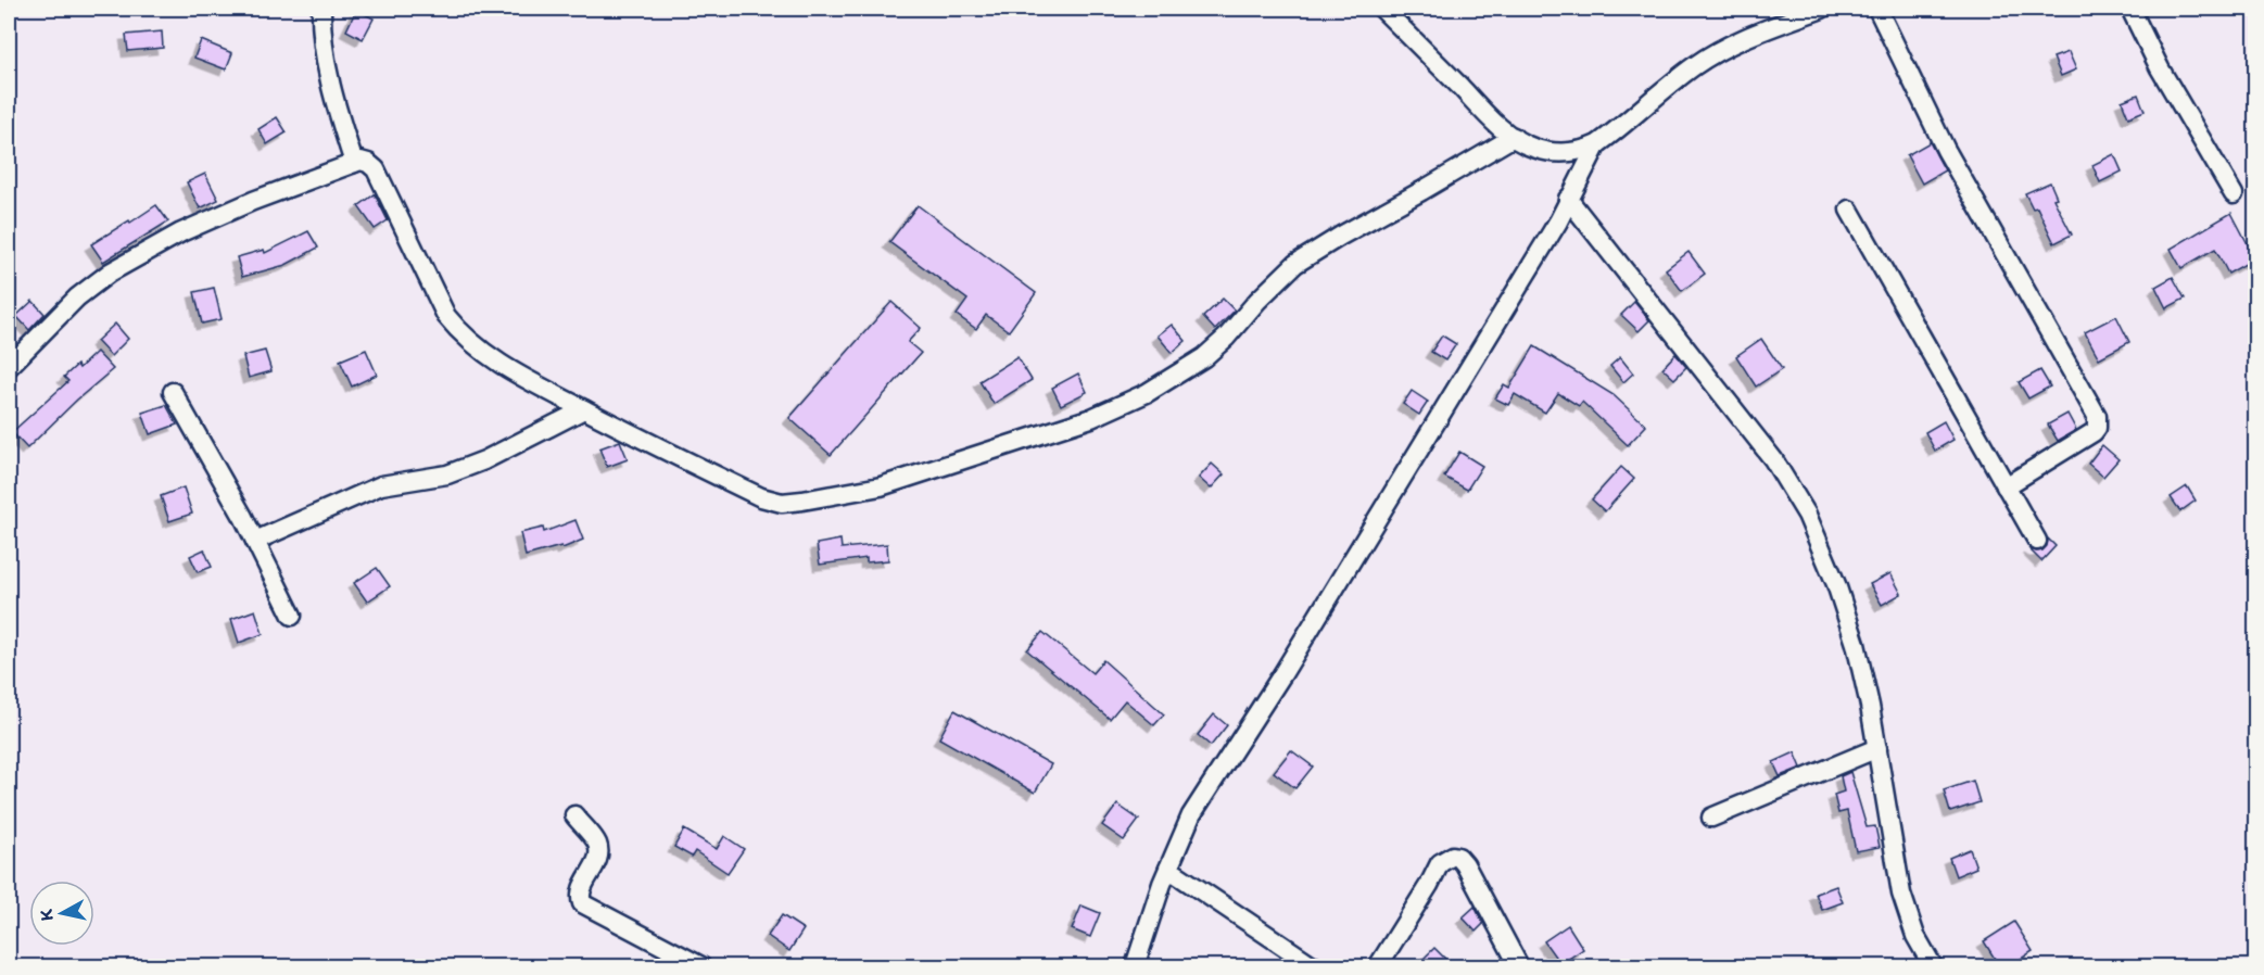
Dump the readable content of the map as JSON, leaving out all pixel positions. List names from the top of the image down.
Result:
{
  "north": "left"
}
